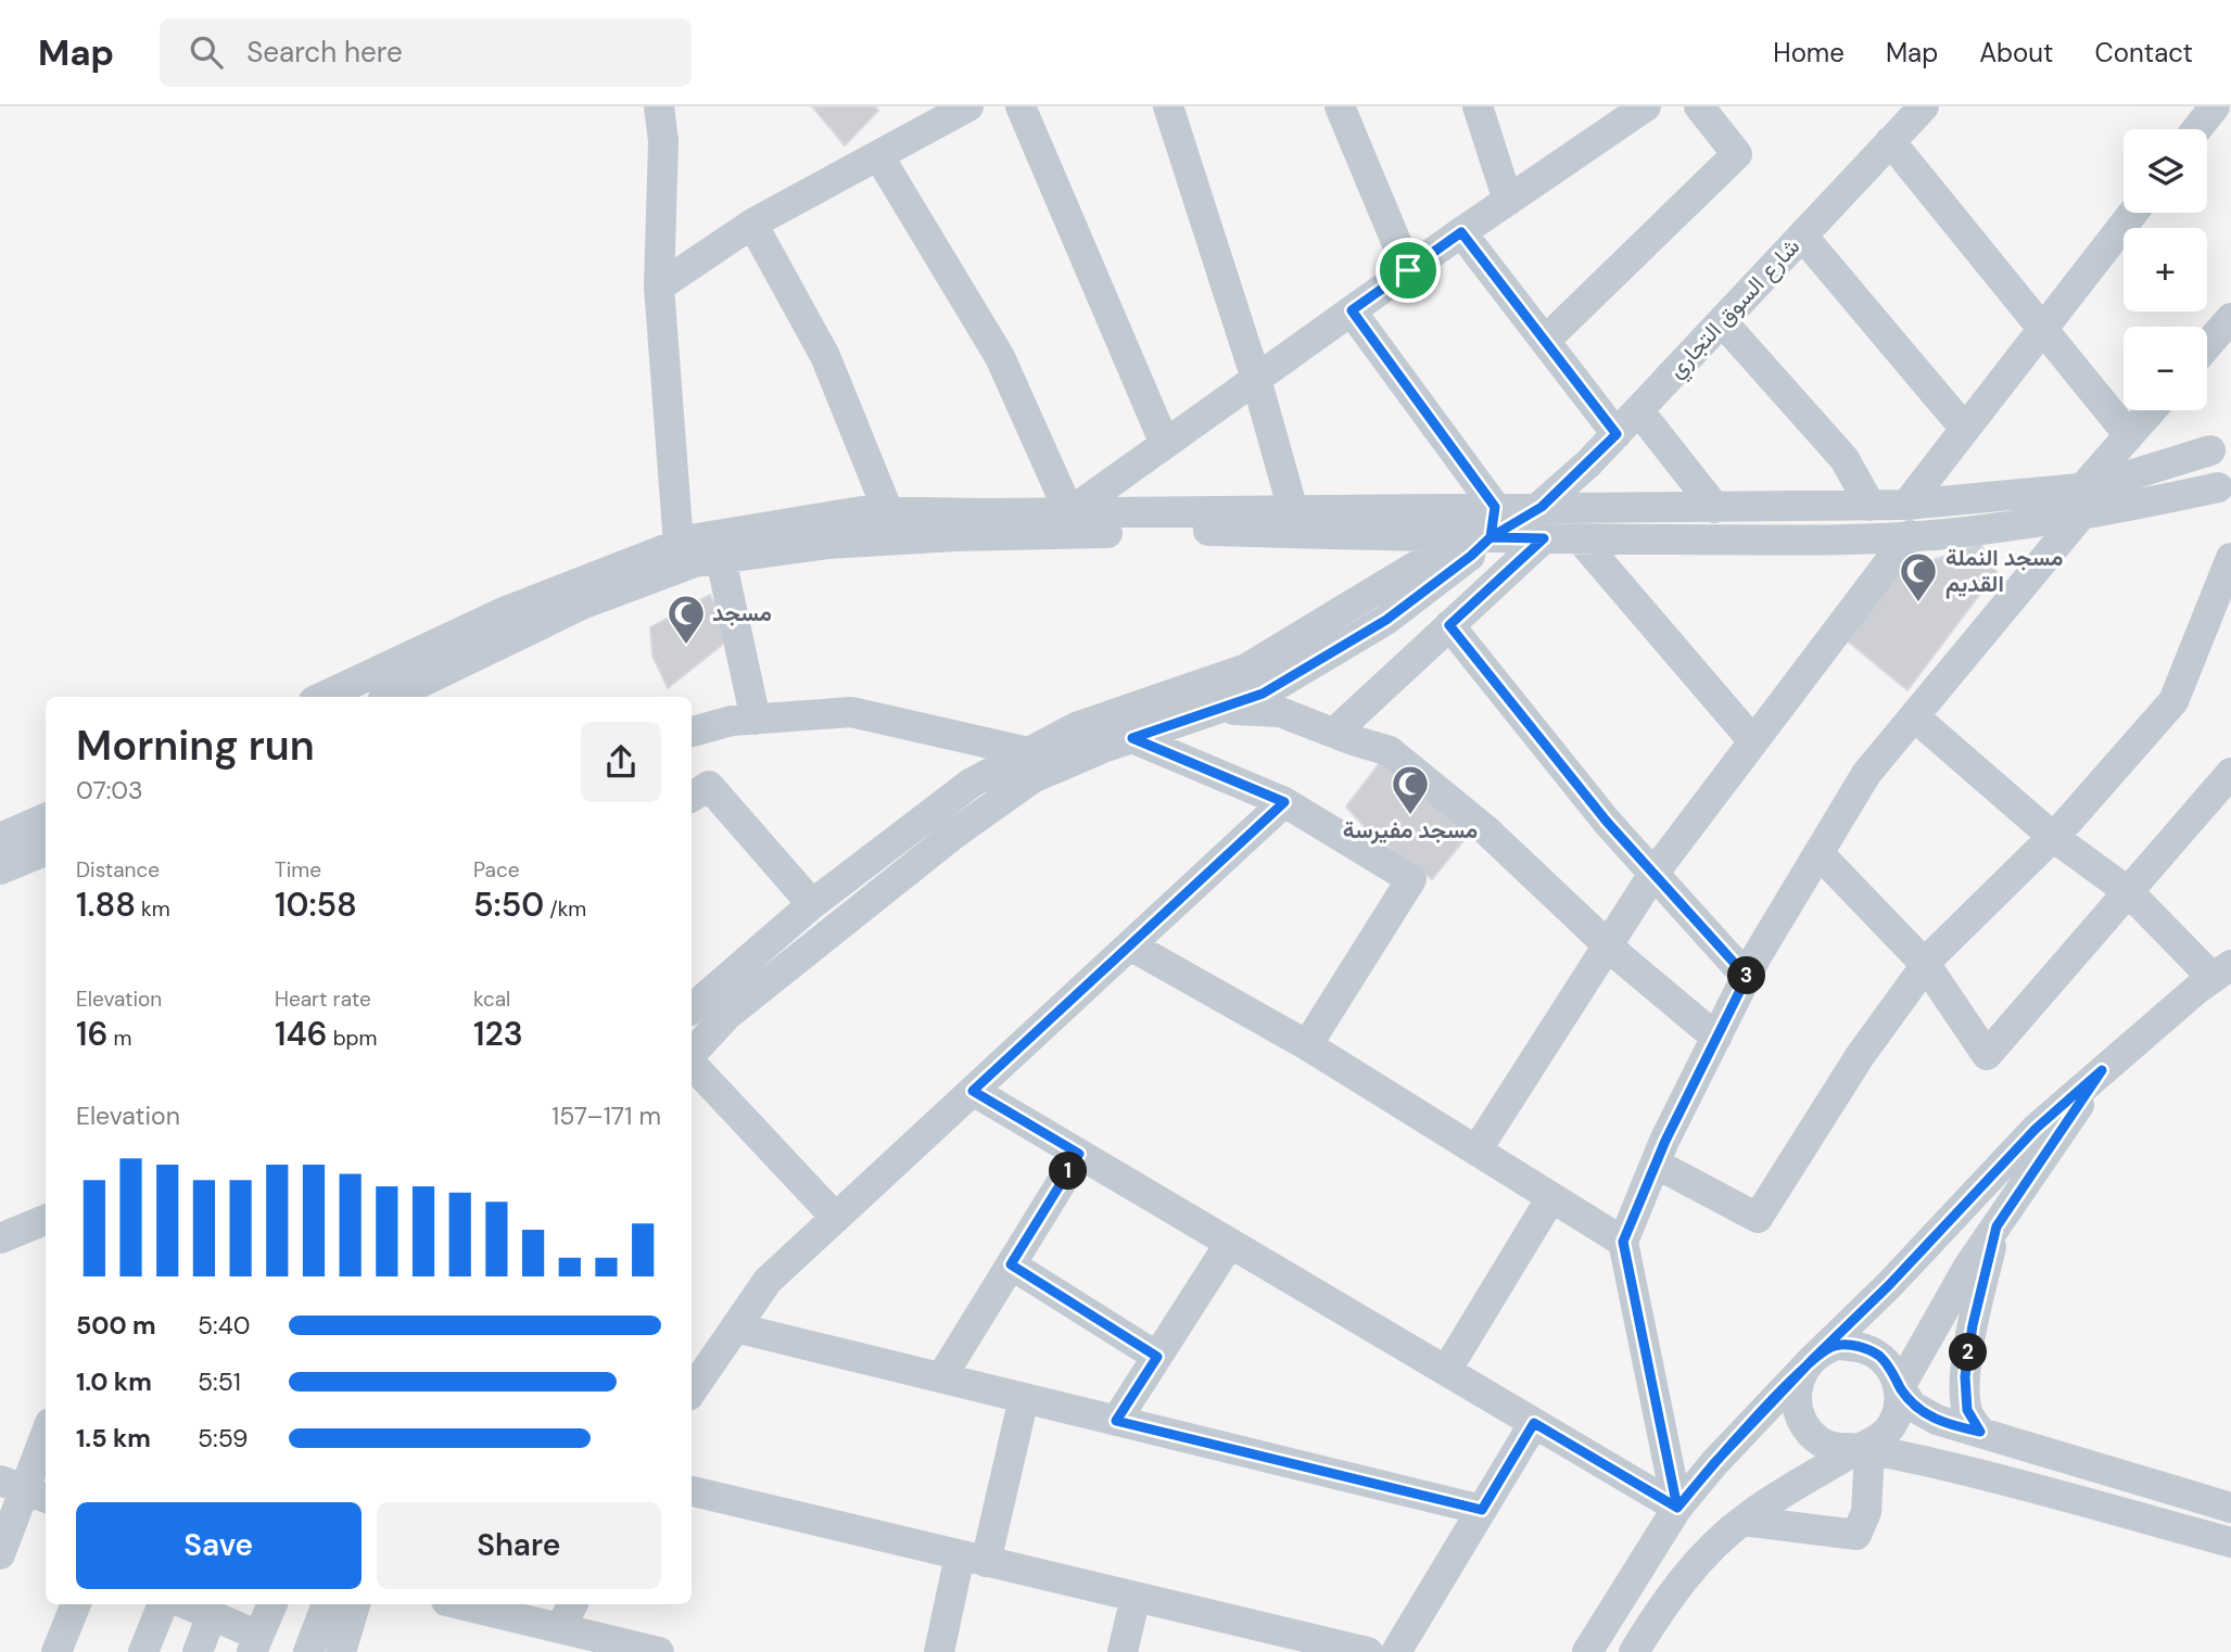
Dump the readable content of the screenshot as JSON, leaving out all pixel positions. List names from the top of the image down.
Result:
{
  "streets": {
    "street": ["شارع السوق التجاري"]
  },
  "places": {
    "mosque": ["مسجد النملة القديم", "مسجد", "مسجد مفيرسة"]
  },
  "page": {
    "header": "Map",
    "search": "Search here",
    "nav": [
      "Home",
      "Map",
      "About",
      "Contact"
    ],
    "map_buttons": ["+", "−"],
    "heading": ["Morning run", "07:03"],
    "stats": [
      ["Distance", "1.88 km"],
      ["Time", "10:58"],
      ["Pace", "5:50 /km"],
      ["Elevation", "16 m"],
      ["Heart rate", "146 bpm"],
      ["kcal", "123"]
    ],
    "pins": ["3", "1", "2"],
    "chart": ["Elevation", "157–171 m"],
    "list": [
      {
        "name": "500 m",
        "note": "5:40"
      },
      {
        "name": "1.0 km",
        "note": "5:51"
      },
      {
        "name": "1.5 km",
        "note": "5:59"
      }
    ],
    "buttons": ["Save", "Share"]
  }
}
